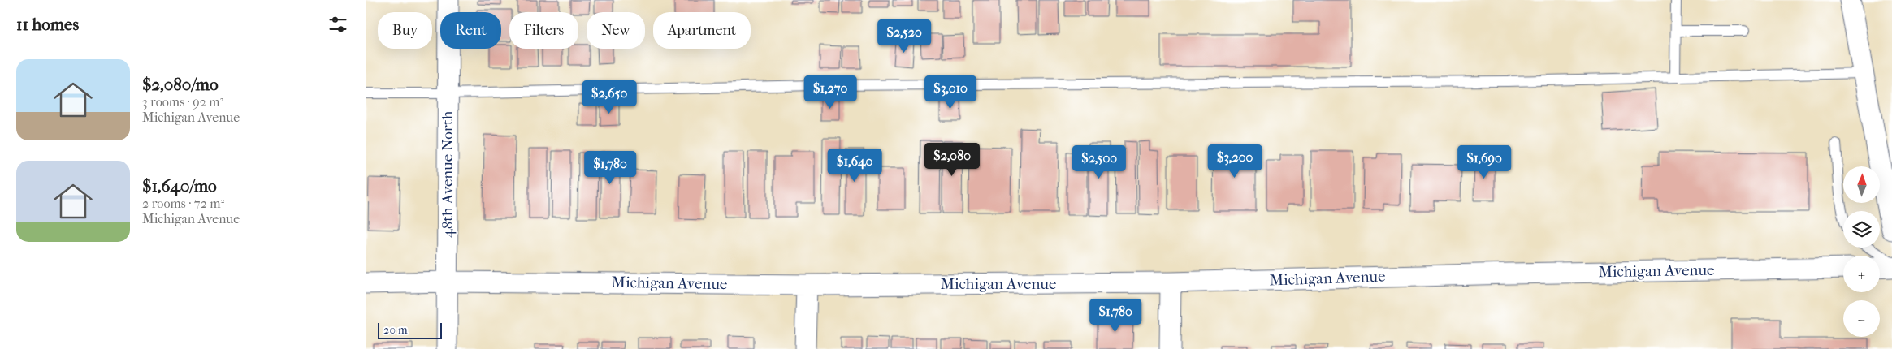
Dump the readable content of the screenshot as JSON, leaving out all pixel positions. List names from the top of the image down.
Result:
{
  "streets": {
    "street": ["48th Avenue North", "Michigan Avenue"]
  },
  "crossings": [
    ["48th Avenue North", "Michigan Avenue"]
  ],
  "scale_bar": "20 m",
  "north": "top",
  "page": {
    "heading": "11 homes",
    "chip": [
      "Buy",
      "Rent",
      "Filters",
      "New",
      "Apartment"
    ],
    "price": [
      "$2,520",
      "$1,270",
      "$3,010",
      "$2,650",
      "$2,080",
      "$3,200",
      "$2,500",
      "$1,690",
      "$1,640",
      "$1,780",
      "$1,780"
    ],
    "list": [
      {
        "name": "$2,080/mo",
        "note": "3 rooms · 92 m² · Michigan Avenue"
      },
      {
        "name": "$1,640/mo",
        "note": "2 rooms · 72 m² · Michigan Avenue"
      }
    ],
    "map_buttons": ["+", "−"],
    "scale": "20 m"
  }
}
